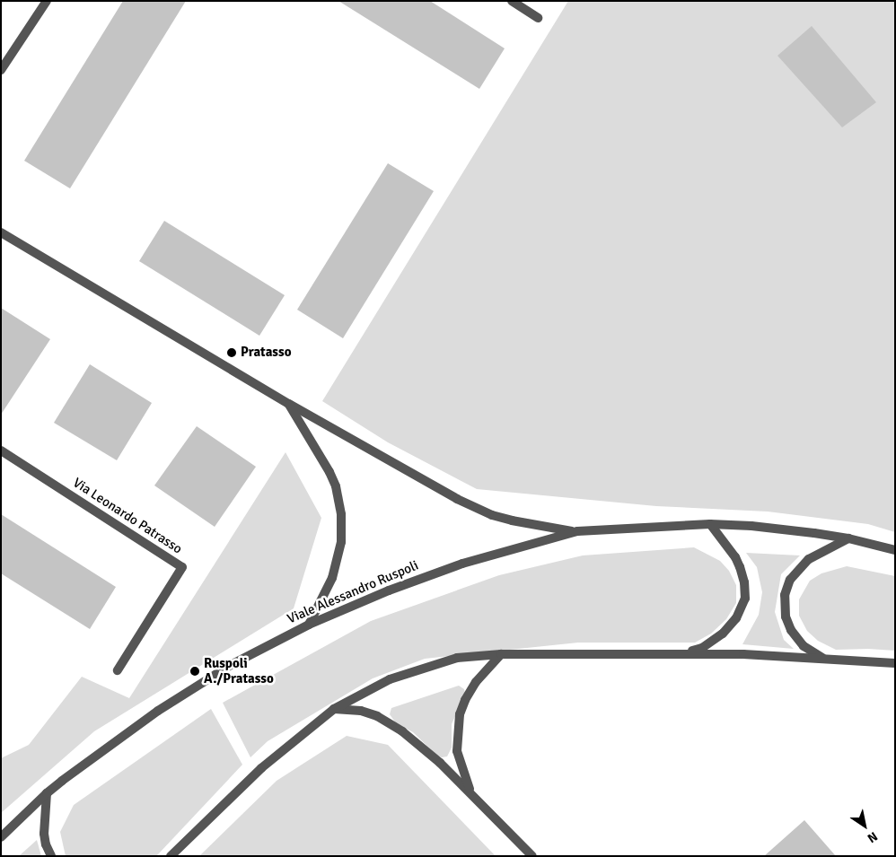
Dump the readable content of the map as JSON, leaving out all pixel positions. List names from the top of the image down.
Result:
{
  "streets": {
    "street": ["Via Leonardo Patrasso", "Viale Alessandro Ruspoli"]
  },
  "places": ["Pratasso", "Ruspoli A./Pratasso"],
  "north": "bottom right"
}
